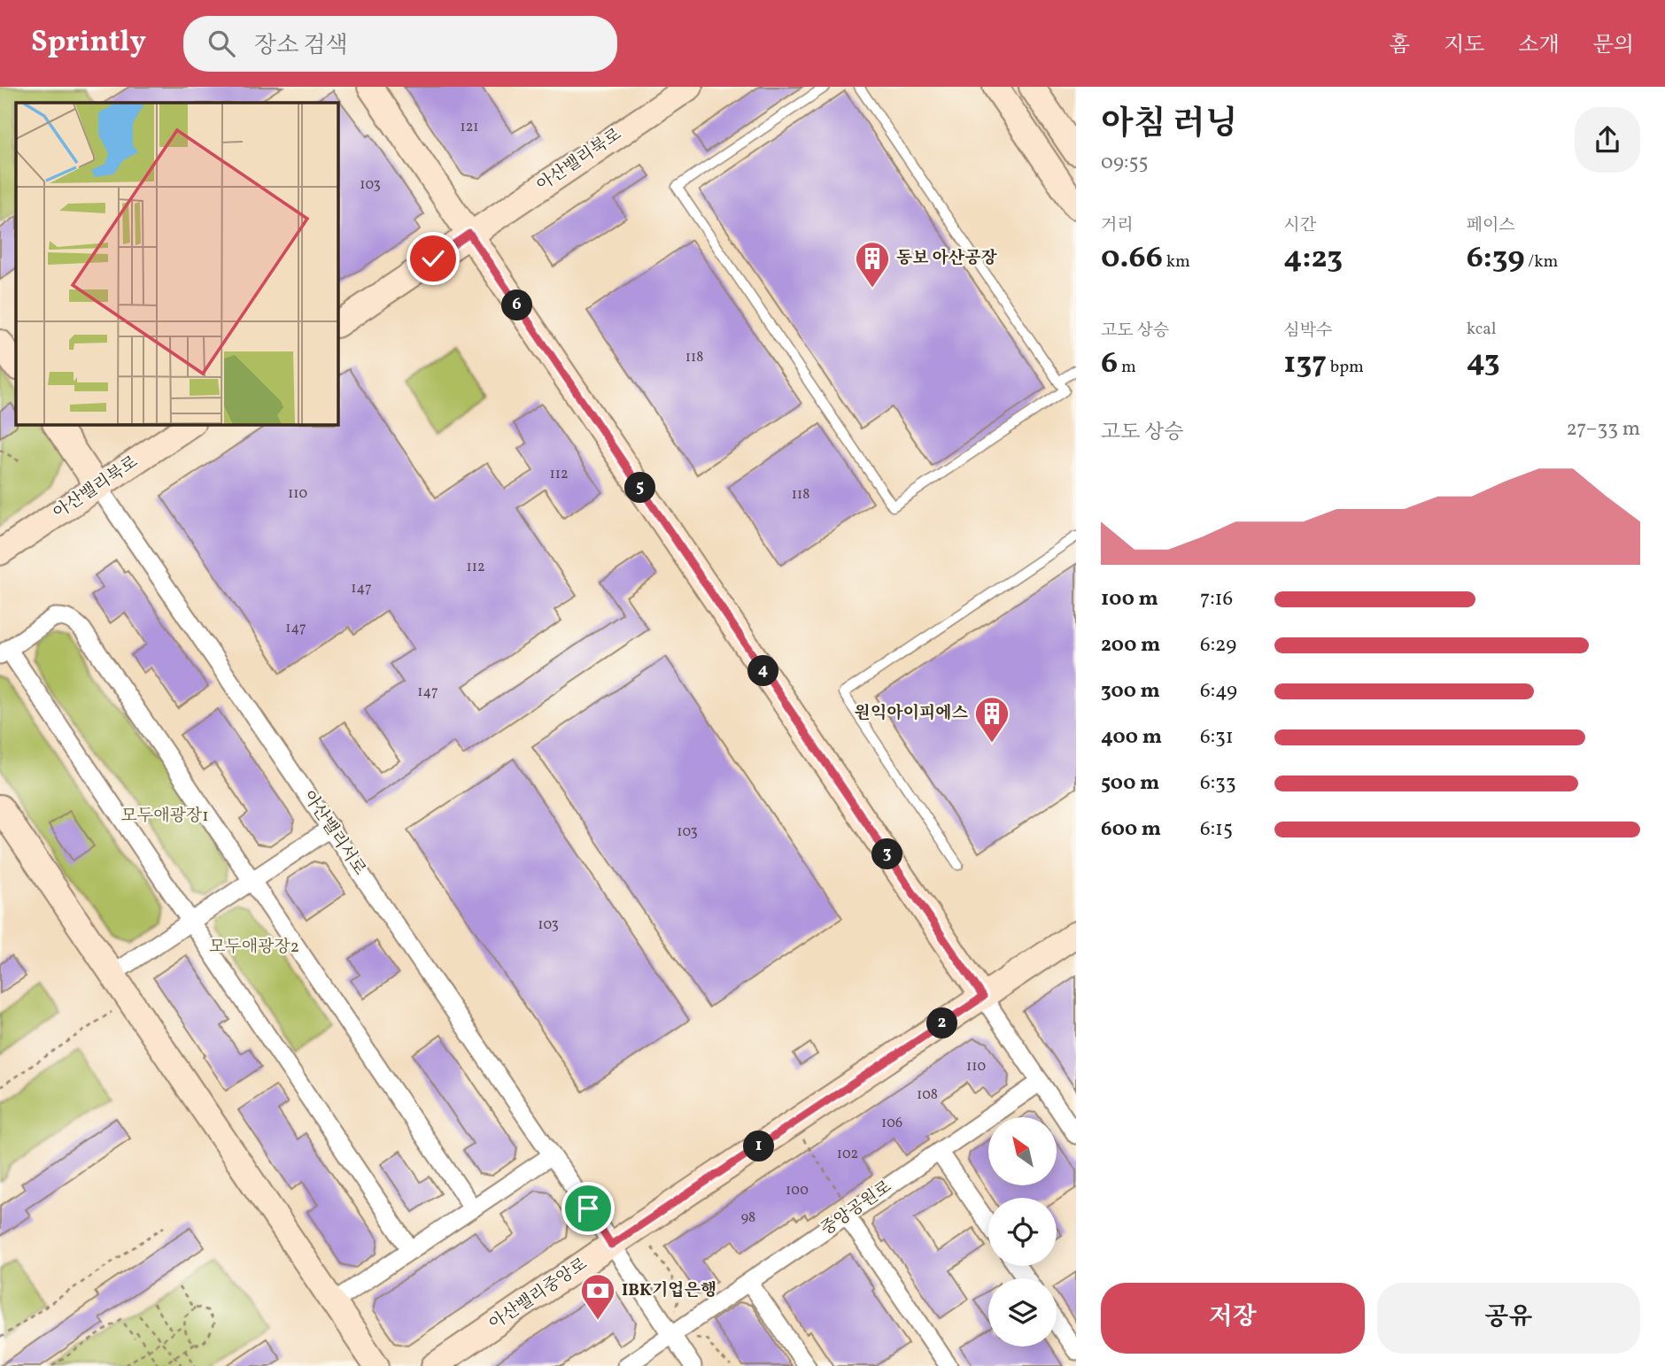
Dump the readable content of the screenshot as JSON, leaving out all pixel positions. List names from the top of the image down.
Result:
{
  "streets": {
    "street": [
      "아산밸리북로",
      "아산밸리서로",
      "중앙공원로",
      "아산밸리중앙로"
    ]
  },
  "crossings": [
    ["아산밸리북로", "아산밸리서로"],
    ["아산밸리서로", "아산밸리중앙로"]
  ],
  "parks": ["모두애광장1", "모두애광장2"],
  "places": {
    "building": ["동보 아산공장", "원익아이피에스"],
    "bank": ["IBK기업은행"]
  },
  "house_numbers": [
    "121",
    "103",
    "118",
    "112",
    "110",
    "118",
    "112",
    "147",
    "147",
    "147",
    "103",
    "103",
    "110",
    "108",
    "106",
    "102",
    "100",
    "98"
  ],
  "north": "top left",
  "page": {
    "header": "Sprintly",
    "search": "장소 검색",
    "nav": [
      "홈",
      "지도",
      "소개",
      "문의"
    ],
    "heading": ["아침 러닝", "09:55"],
    "stats": [
      ["거리", "0.66 km"],
      ["시간", "4:23"],
      ["페이스", "6:39 /km"],
      ["고도 상승", "6 m"],
      ["심박수", "137 bpm"],
      ["kcal", "43"]
    ],
    "pins": [
      "6",
      "5",
      "4",
      "3",
      "2",
      "1"
    ],
    "chart": ["고도 상승", "27–33 m"],
    "list": [
      {
        "name": "100 m",
        "note": "7:16"
      },
      {
        "name": "200 m",
        "note": "6:29"
      },
      {
        "name": "300 m",
        "note": "6:49"
      },
      {
        "name": "400 m",
        "note": "6:31"
      },
      {
        "name": "500 m",
        "note": "6:33"
      },
      {
        "name": "600 m",
        "note": "6:15"
      }
    ],
    "buttons": ["저장", "공유"]
  }
}
